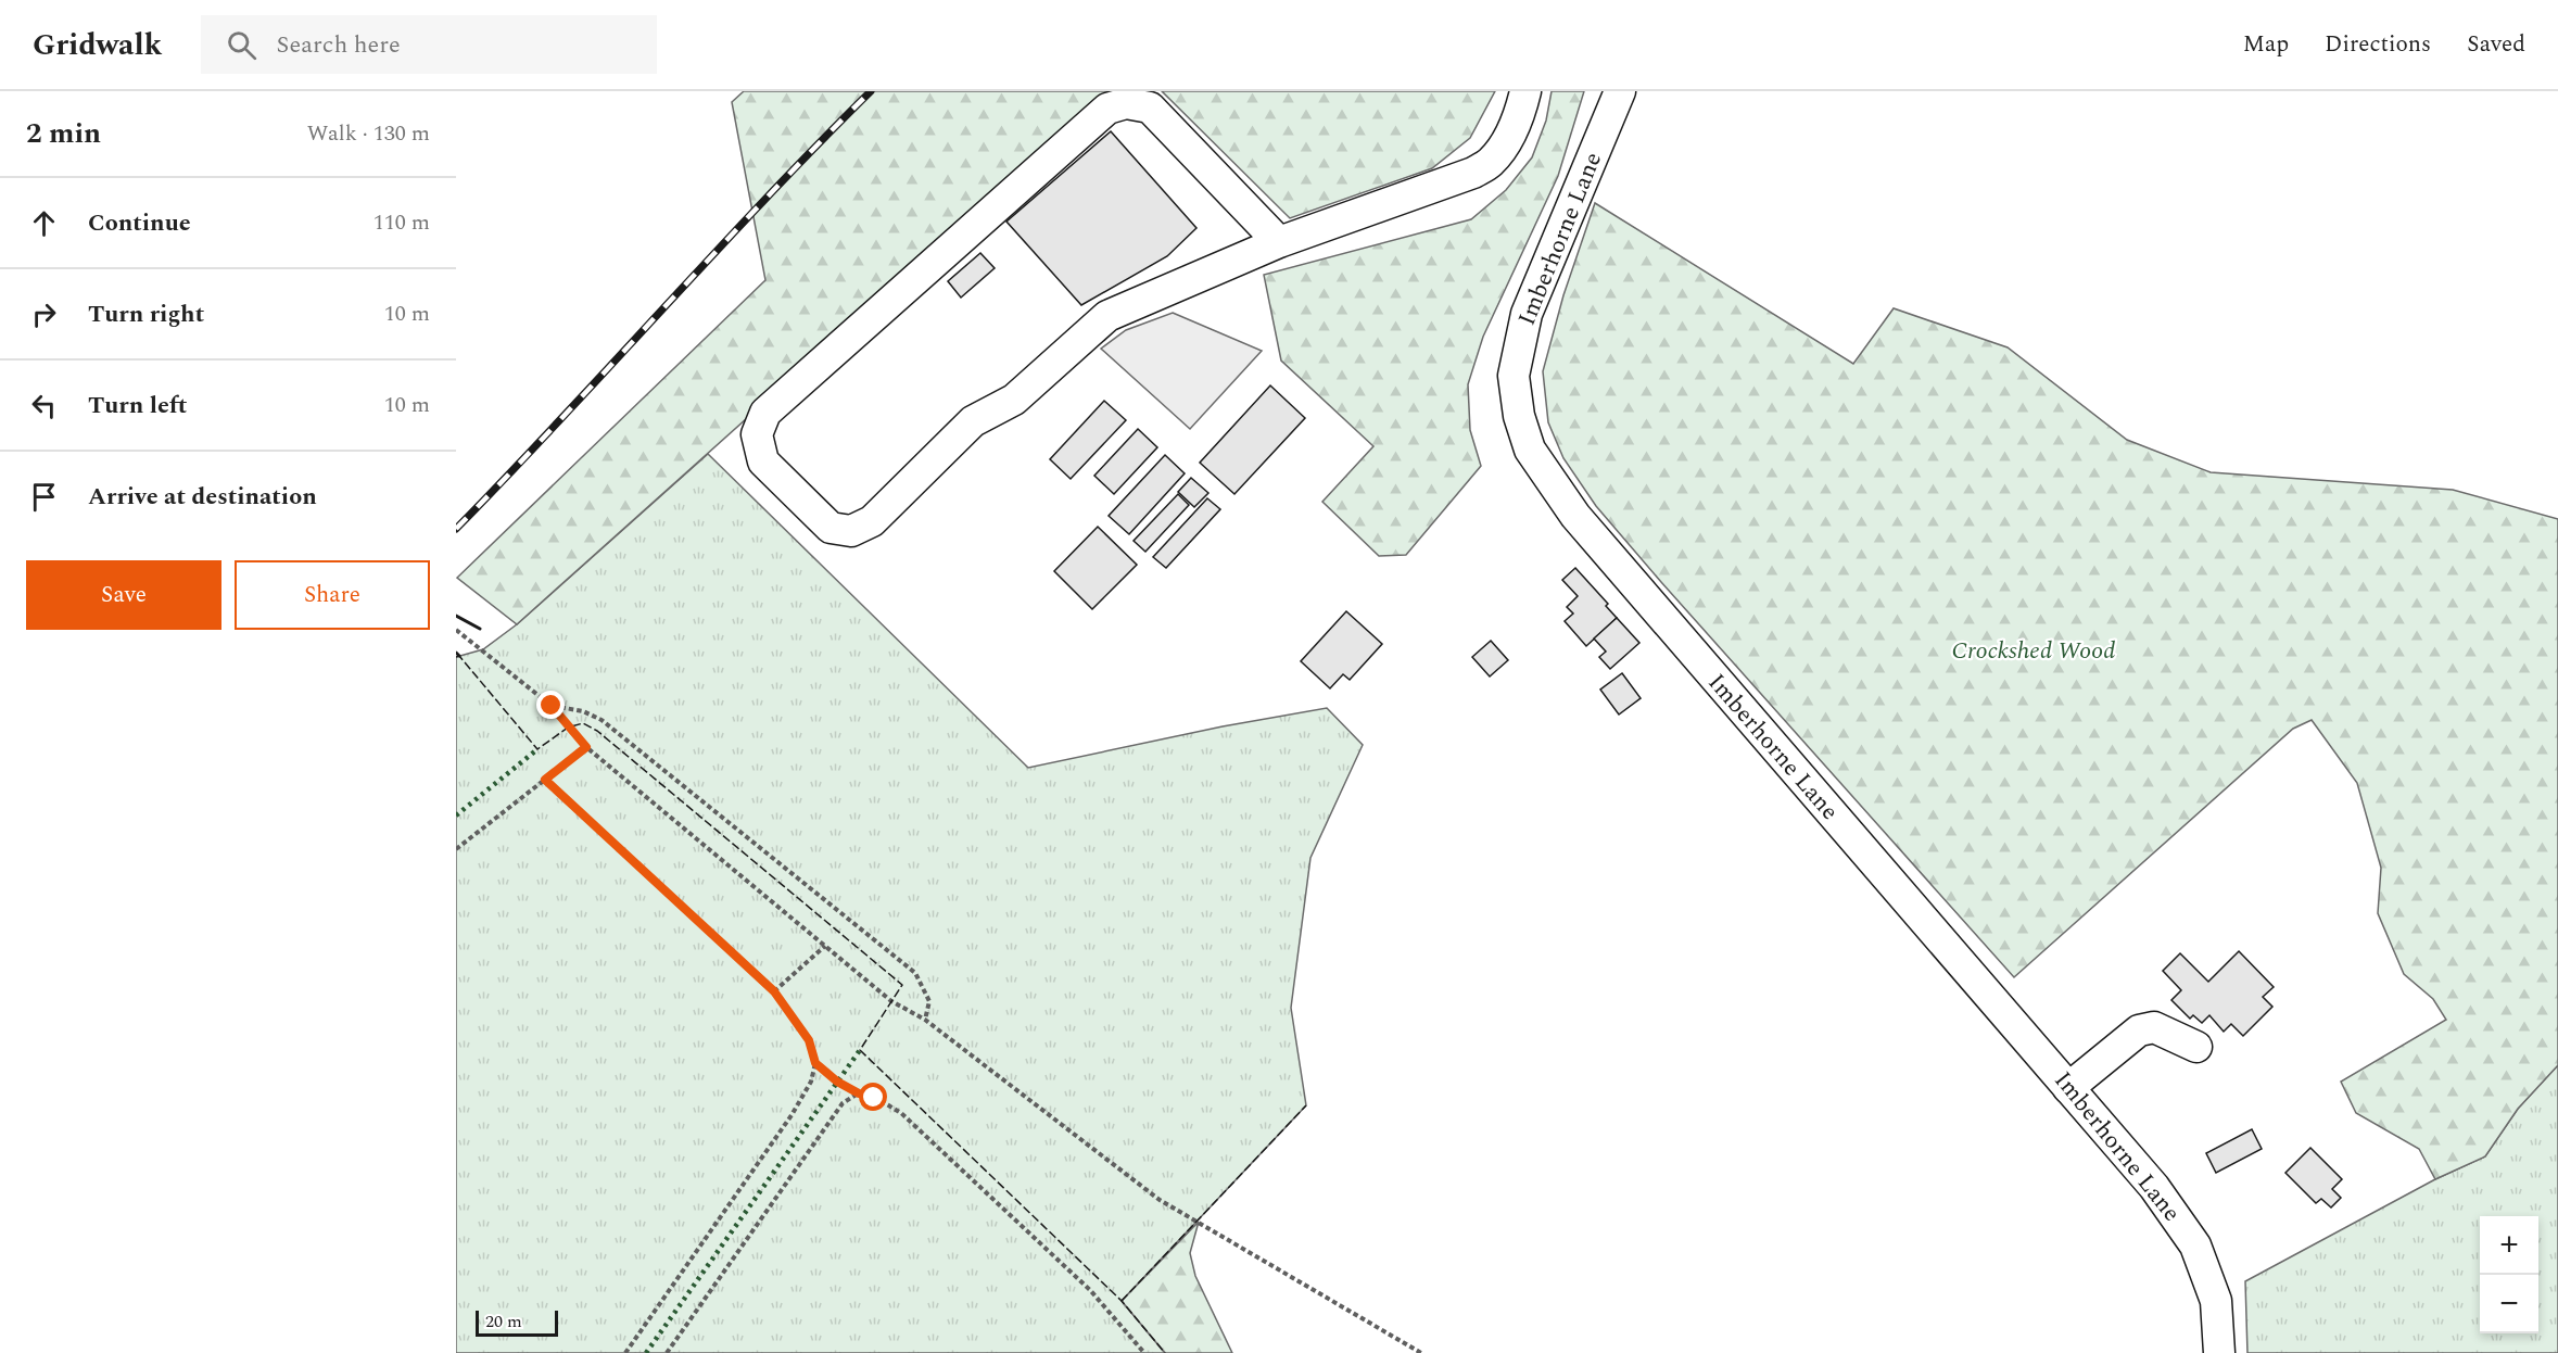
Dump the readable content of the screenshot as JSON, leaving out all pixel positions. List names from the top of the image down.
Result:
{
  "streets": {
    "street": ["Imberhorne Lane"]
  },
  "parks": ["Crockshed Wood"],
  "scale_bar": "20 m",
  "page": {
    "header": "Gridwalk",
    "search": "Search here",
    "nav": ["Map", "Directions", "Saved"],
    "heading": ["2 min", "Walk · 130 m"],
    "list": [
      ["Continue", "110 m"],
      ["Turn right", "10 m"],
      ["Turn left", "10 m"],
      "Arrive at destination"
    ],
    "buttons": ["Save", "Share"],
    "map_buttons": ["+", "−"],
    "scale": "20 m"
  }
}
